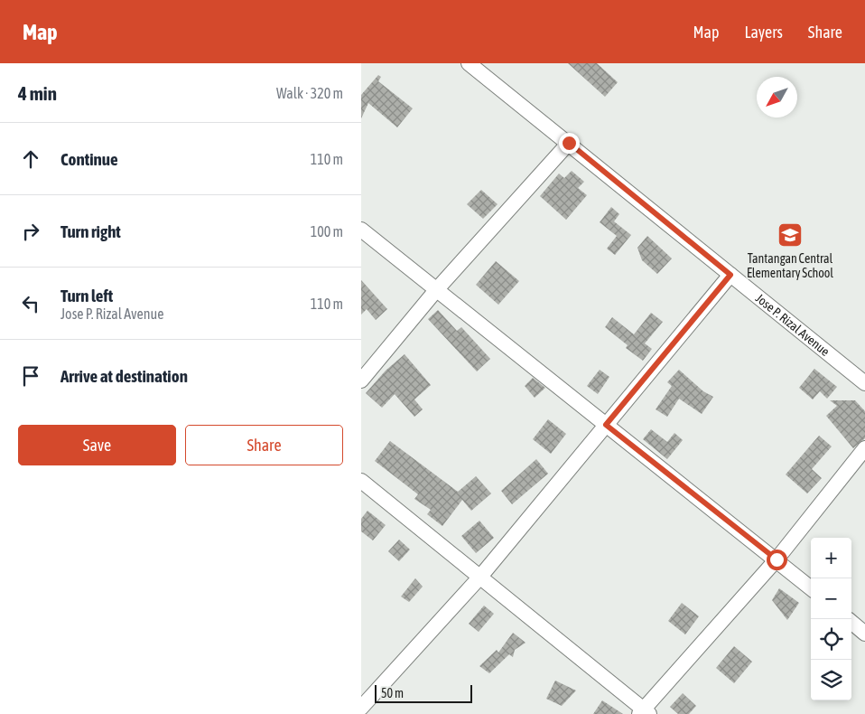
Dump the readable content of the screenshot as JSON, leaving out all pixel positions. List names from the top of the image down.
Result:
{
  "streets": {
    "street": ["Jose P. Rizal Avenue"]
  },
  "places": {
    "school or university": ["Tantangan Central Elementary School"]
  },
  "scale_bar": "50 m",
  "north": "bottom left",
  "page": {
    "header": "Map",
    "nav": ["Map", "Layers", "Share"],
    "heading": ["4 min", "Walk · 320 m"],
    "list": [
      ["Continue", "110 m"],
      ["Turn right", "100 m"],
      ["Turn left", "Jose P. Rizal Avenue", "110 m"],
      "Arrive at destination"
    ],
    "buttons": ["Save", "Share"],
    "map_buttons": ["+", "−"],
    "scale": "50 m"
  }
}
